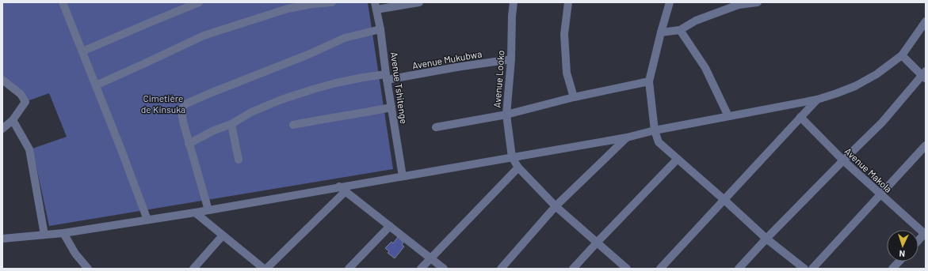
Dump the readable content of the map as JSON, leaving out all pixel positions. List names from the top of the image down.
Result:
{
  "streets": {
    "street": [
      "Avenue Mukubwa",
      "Avenue Looko",
      "Avenue Tshitenge",
      "Avenue Makola"
    ]
  },
  "crossings": [
    ["Avenue Mukubwa", "Avenue Looko"],
    ["Avenue Mukubwa", "Avenue Tshitenge"]
  ],
  "parks": ["Cimetière de Kinsuka"],
  "north": "bottom"
}
